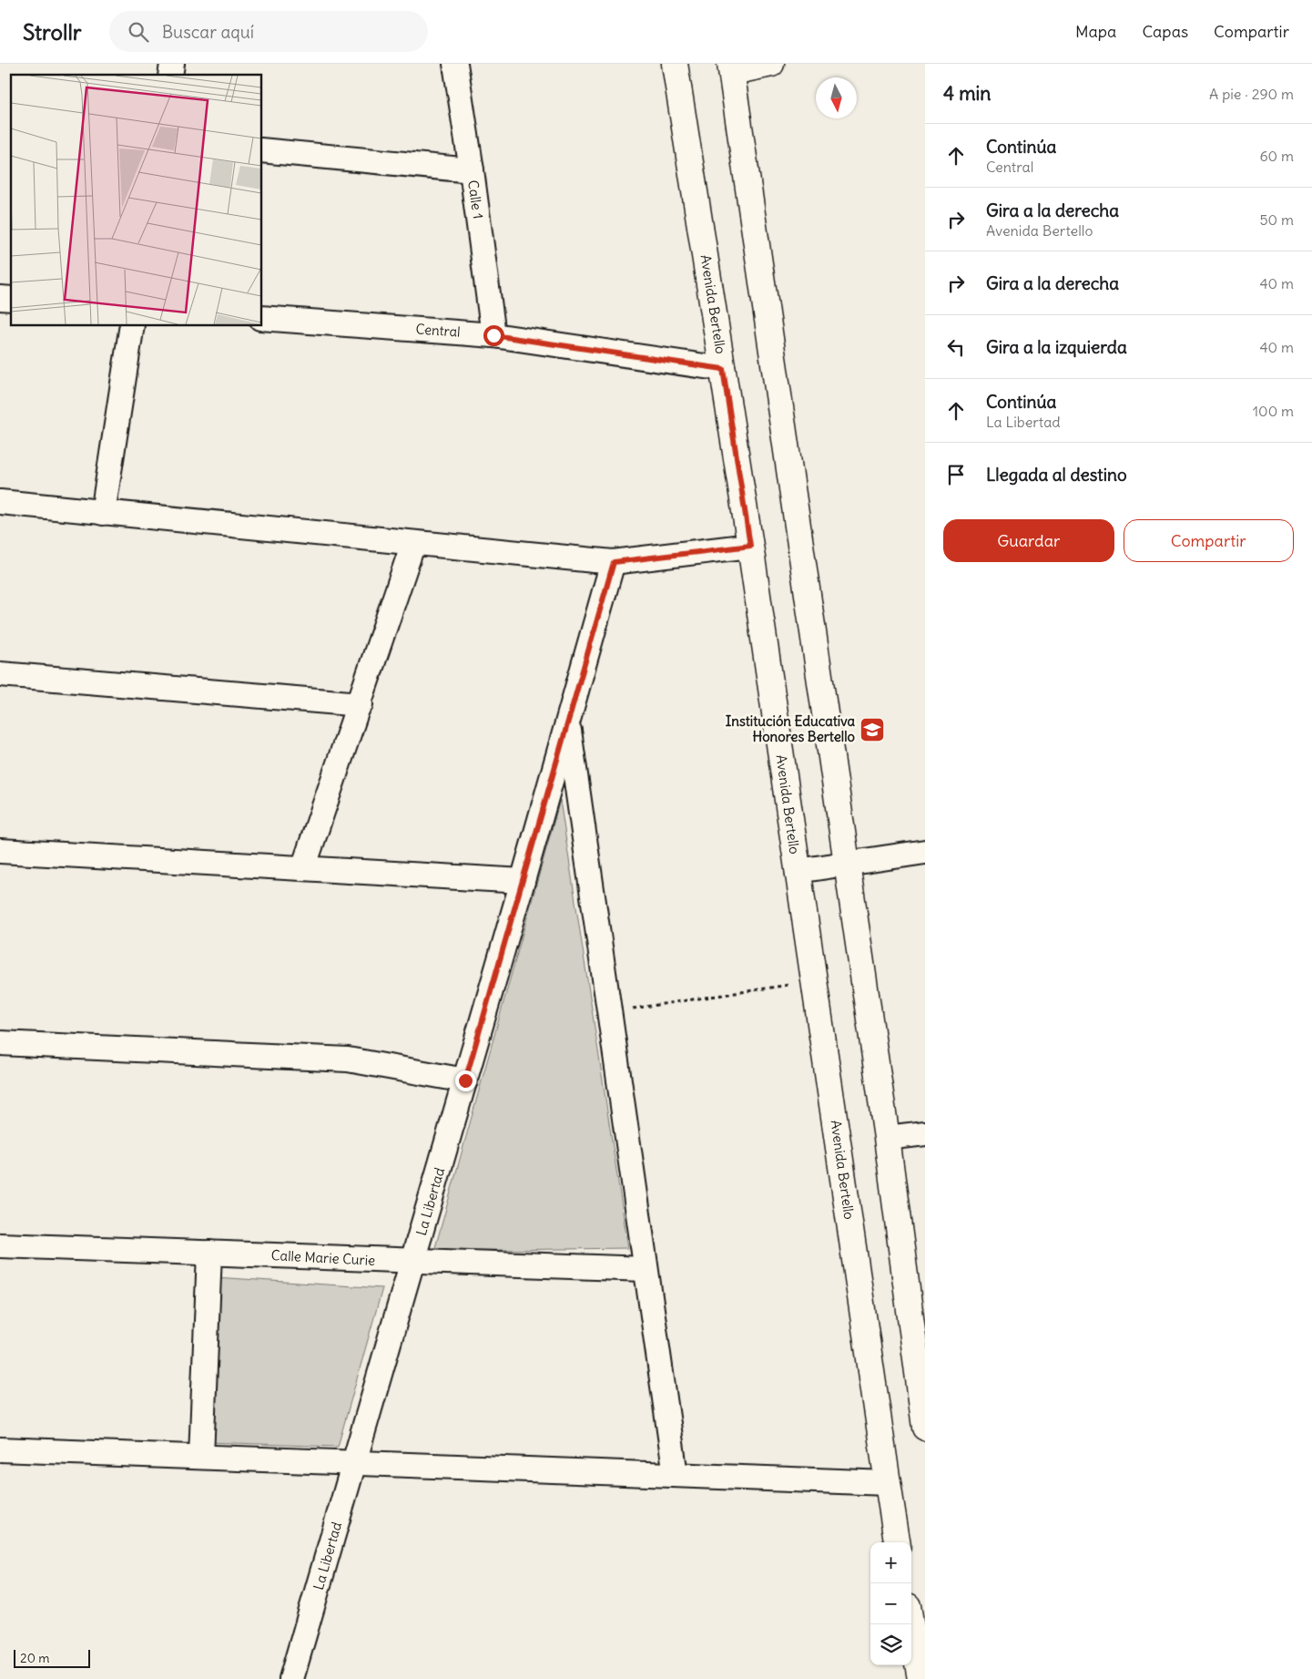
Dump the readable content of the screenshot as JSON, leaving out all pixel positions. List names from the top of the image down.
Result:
{
  "streets": {
    "main road": ["Avenida Bertello"],
    "street": [
      "Calle 1",
      "Central",
      "La Libertad",
      "Calle Marie Curie"
    ]
  },
  "crossings": [
    ["Calle 1", "Central"],
    ["Avenida Bertello", "Central"],
    ["La Libertad", "Calle Marie Curie"]
  ],
  "places": {
    "school or university": ["Institución Educativa Honores Bertello"]
  },
  "scale_bar": "20 m",
  "north": "bottom",
  "page": {
    "header": "Strollr",
    "search": "Buscar aquí",
    "nav": ["Mapa", "Capas", "Compartir"],
    "heading": ["4 min", "A pie · 290 m"],
    "list": [
      ["Continúa", "Central", "60 m"],
      ["Gira a la derecha", "Avenida Bertello", "50 m"],
      ["Gira a la derecha", "40 m"],
      ["Gira a la izquierda", "40 m"],
      ["Continúa", "La Libertad", "100 m"],
      "Llegada al destino"
    ],
    "buttons": ["Guardar", "Compartir"],
    "map_buttons": ["+", "−"],
    "scale": "20 m"
  }
}
